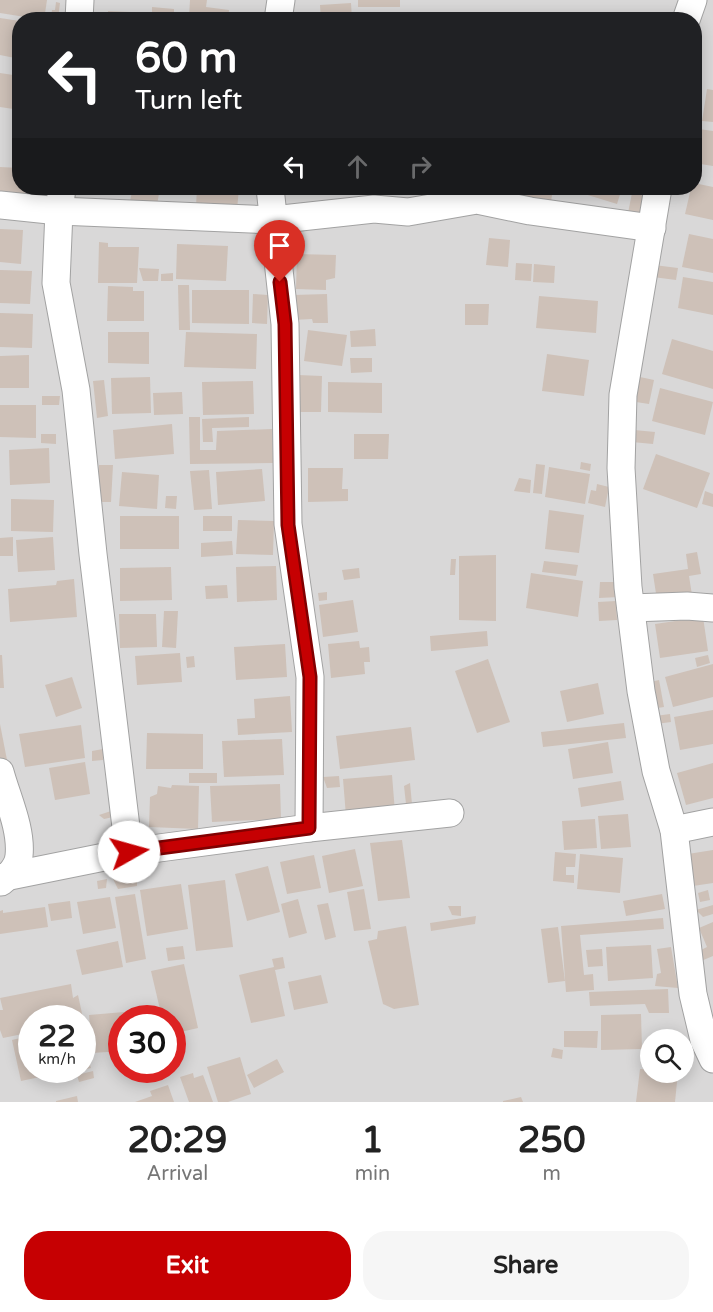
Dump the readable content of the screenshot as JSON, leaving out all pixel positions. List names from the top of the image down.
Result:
{
  "page": {
    "turn": ["60 m", "Turn left"],
    "speed": "22 km/h",
    "limit": "30",
    "eta": [
      "20:29",
      "Arrival",
      "1",
      "min",
      "250",
      "m"
    ],
    "buttons": ["Exit", "Share"]
  }
}
